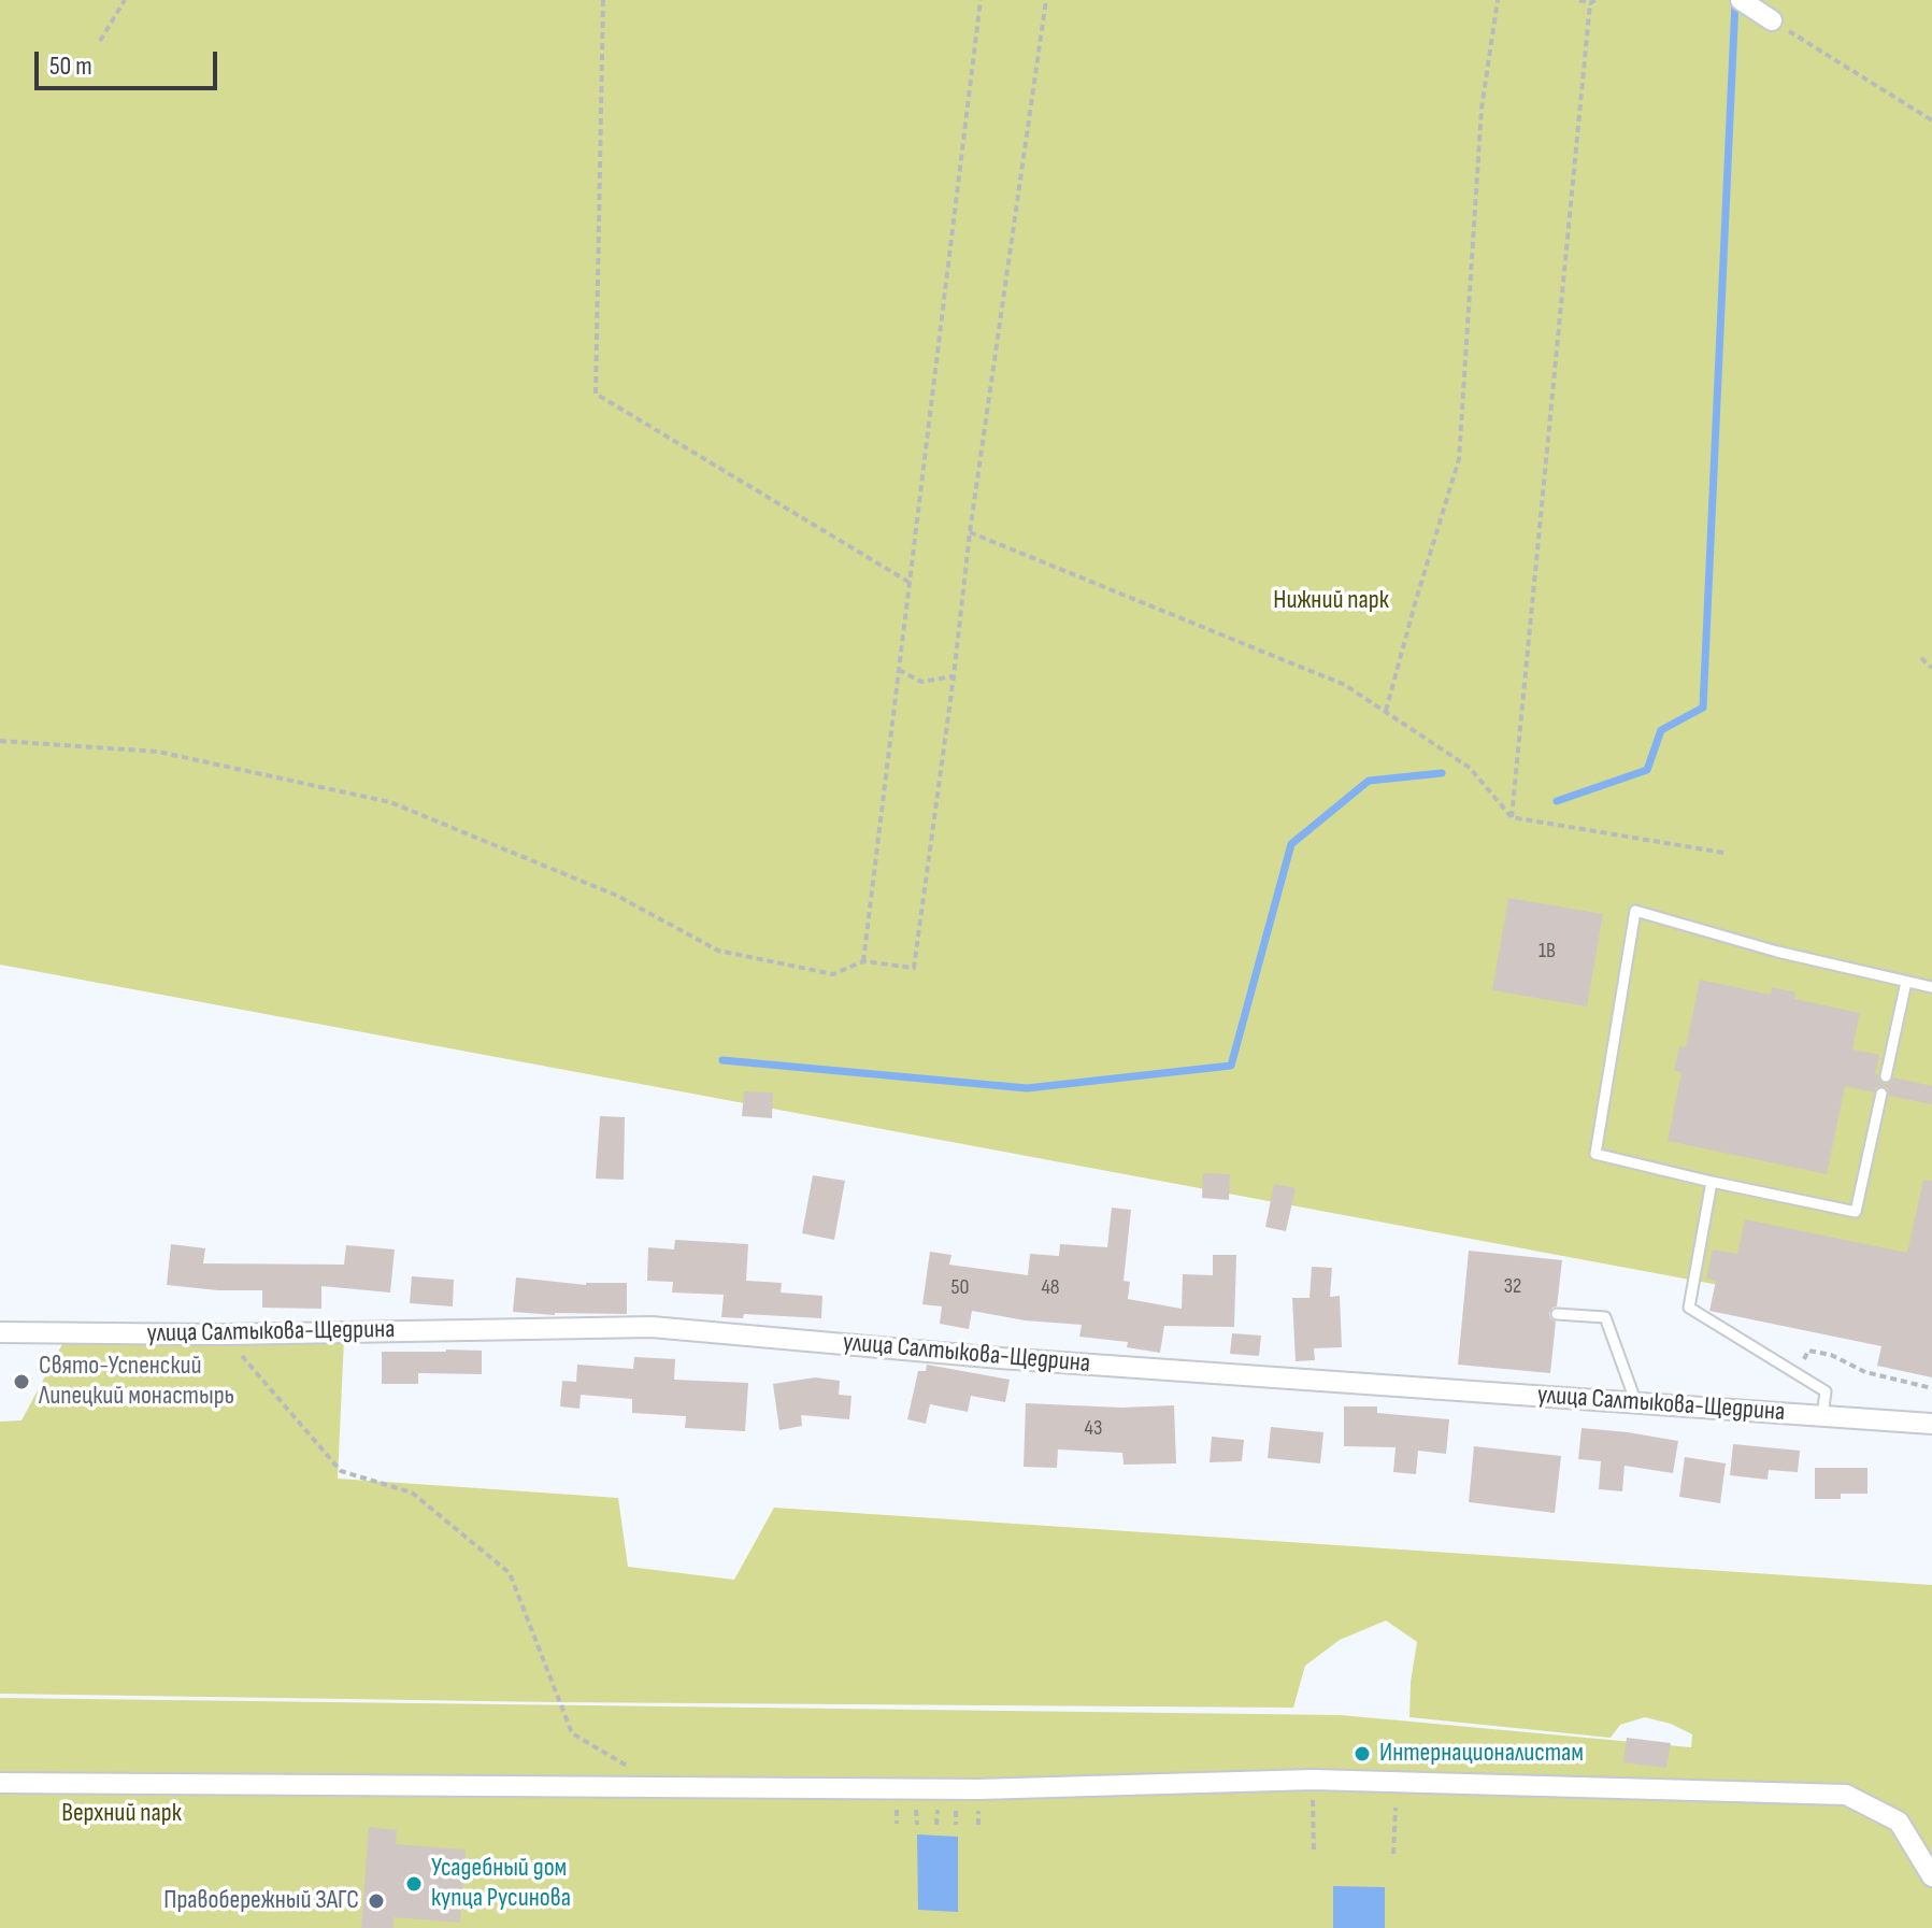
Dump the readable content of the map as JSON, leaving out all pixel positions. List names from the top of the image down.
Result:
{
  "streets": {
    "street": ["улица Салтыкова-Щедрина"]
  },
  "parks": ["Нижний парк", "Верхний парк"],
  "places": [
    "Свято-Успенский Липецкий монастырь",
    "Интернационалистам",
    "Усадебный дом купца Русинова",
    "Правобережный ЗАГС"
  ],
  "house_numbers": [
    "1В",
    "32",
    "50",
    "48",
    "43"
  ],
  "scale_bar": "50 m"
}
